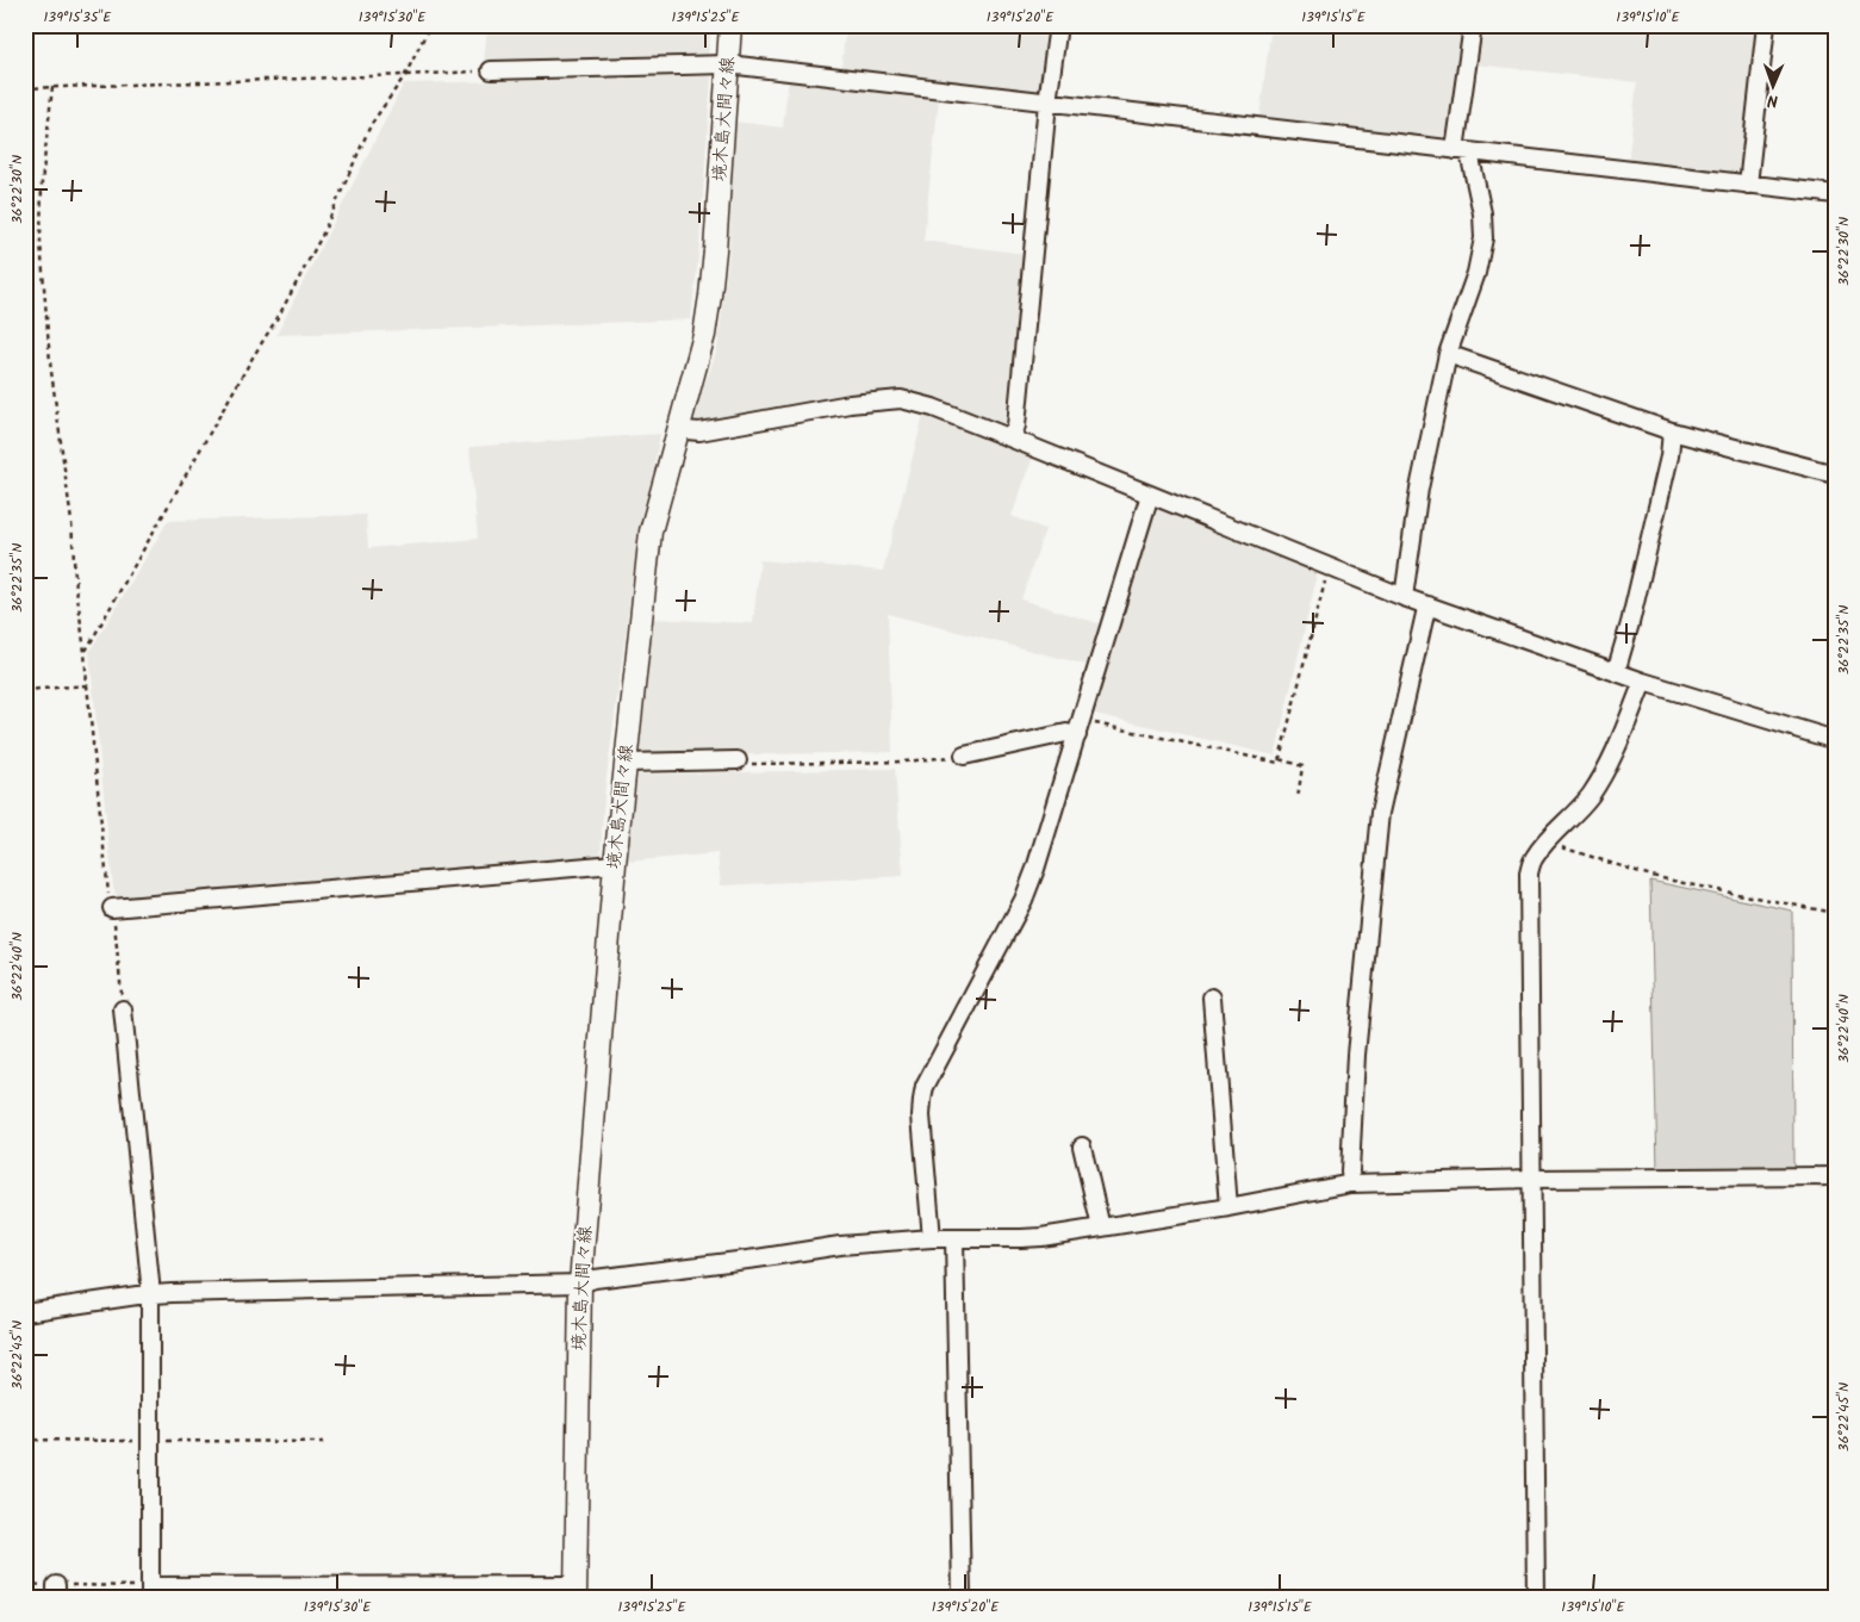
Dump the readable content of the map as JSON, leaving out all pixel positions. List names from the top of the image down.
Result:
{
  "streets": {
    "main road": ["境木島大間々線"]
  },
  "north": "bottom",
  "coordinates": [
    "139°15'35\"E",
    "139°15'30\"E",
    "139°15'25\"E",
    "139°15'20\"E",
    "139°15'15\"E",
    "139°15'10\"E",
    "36°22'30\"N",
    "36°22'35\"N",
    "36°22'40\"N",
    "36°22'45\"N"
  ]
}
